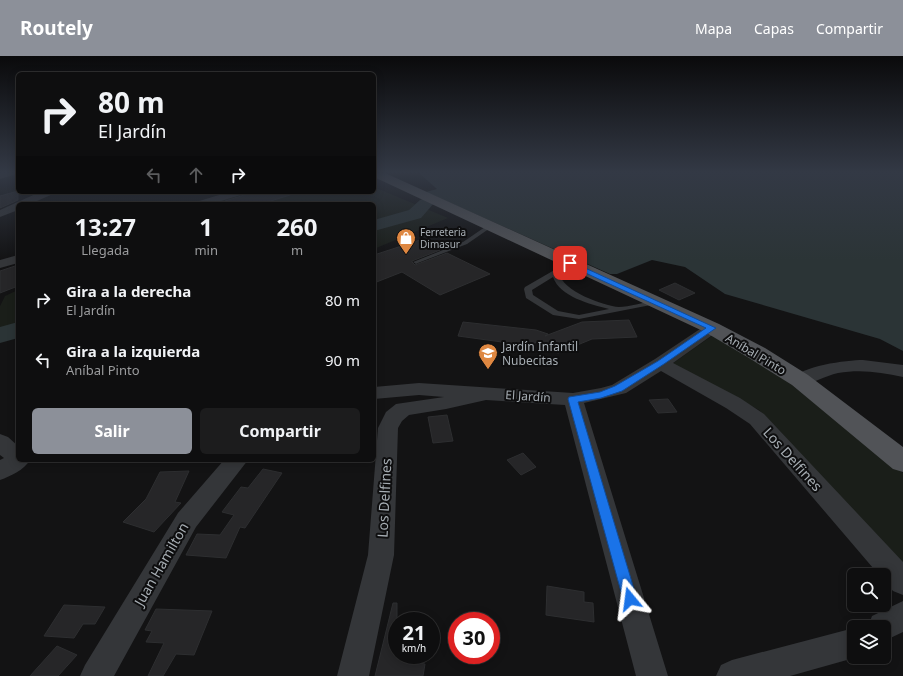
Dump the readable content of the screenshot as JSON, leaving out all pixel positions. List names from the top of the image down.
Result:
{
  "streets": {
    "main road": ["Aníbal Pinto"],
    "street": ["El Jardín", "Los Delfines", "Juan Hamilton"]
  },
  "crossings": [
    ["Aníbal Pinto", "El Jardín"],
    ["El Jardín", "Los Delfines"]
  ],
  "places": {
    "shop": ["Ferreteria Dimasur"],
    "school or university": ["Jardín Infantil Nubecitas"]
  },
  "page": {
    "header": "Routely",
    "nav": ["Mapa", "Capas", "Compartir"],
    "turn": ["80 m", "El Jardín"],
    "eta": [
      "13:27",
      "Llegada",
      "1",
      "min",
      "260",
      "m"
    ],
    "list": [
      {
        "name": "Gira a la derecha",
        "note": "El Jardín",
        "value": "80 m"
      },
      {
        "name": "Gira a la izquierda",
        "note": "Aníbal Pinto",
        "value": "90 m"
      }
    ],
    "buttons": ["Salir", "Compartir"],
    "speed": "21 km/h",
    "limit": "30"
  }
}
